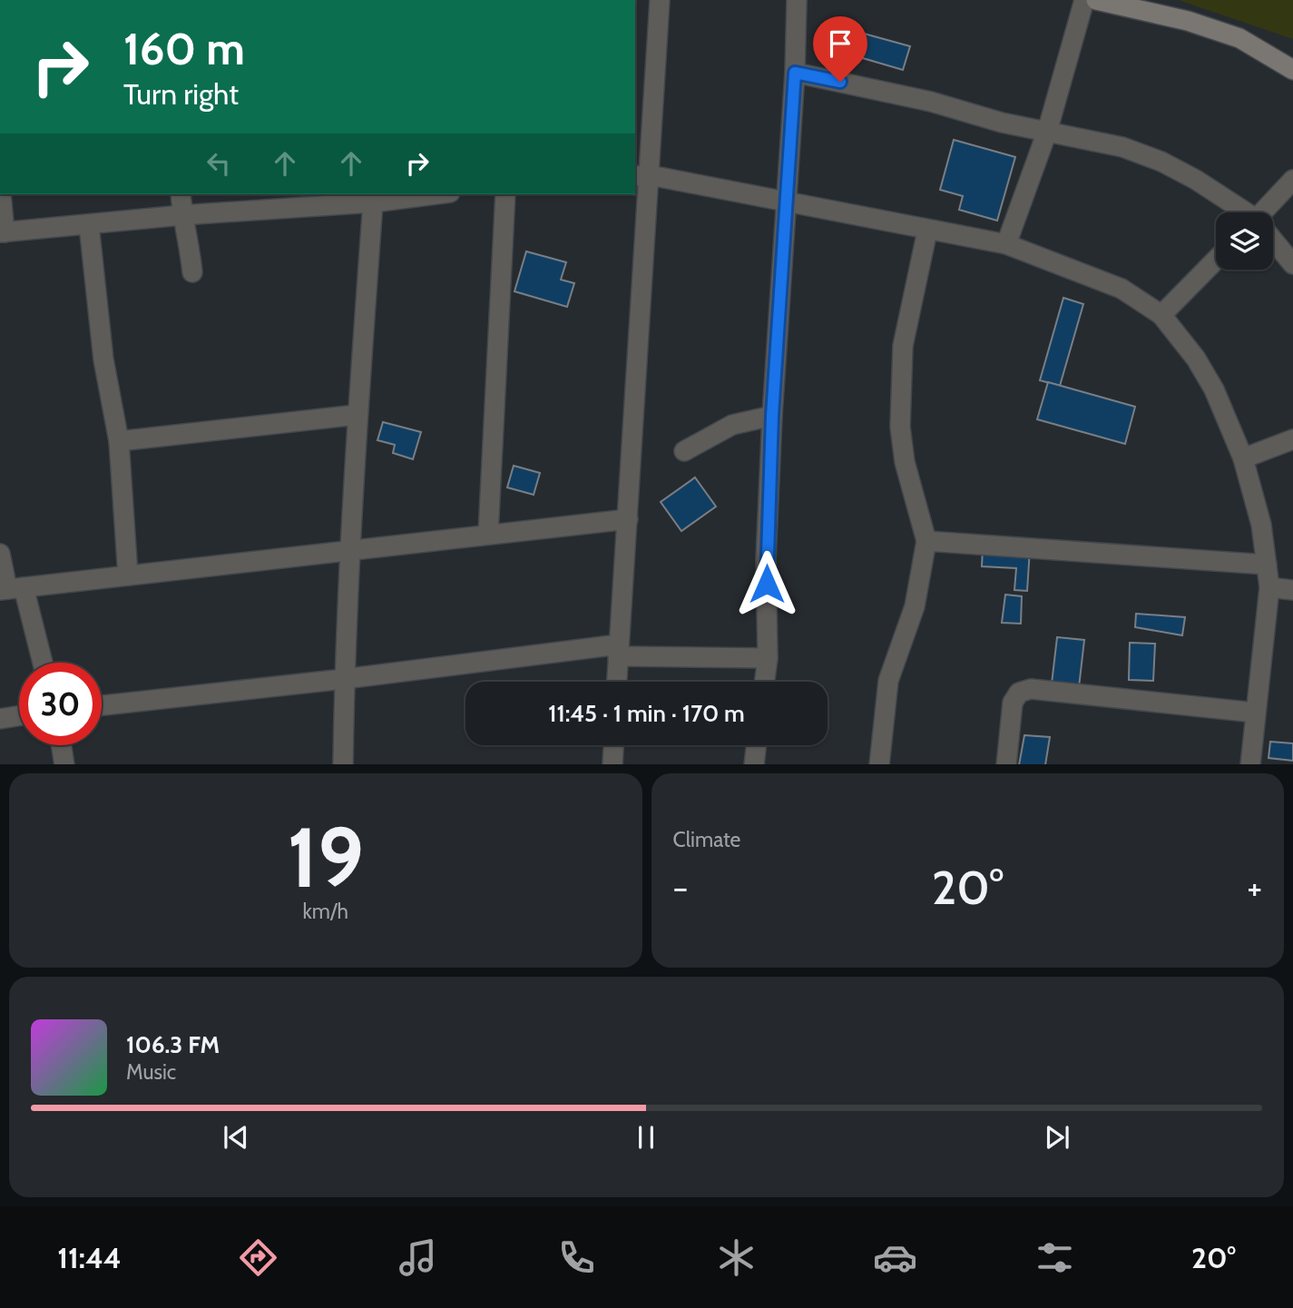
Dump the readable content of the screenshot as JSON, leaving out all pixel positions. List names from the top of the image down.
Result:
{
  "page": {
    "turn": ["160 m", "Turn right"],
    "limit": "30",
    "trip": "11:45 · 1 min · 170 m",
    "tile": [
      ["19", "km/h"],
      "Climate"
    ],
    "heat": ["−", "20°", "+"],
    "song": ["106.3 FM", "Music"],
    "tabs": ["11:44", "20°"]
  }
}
